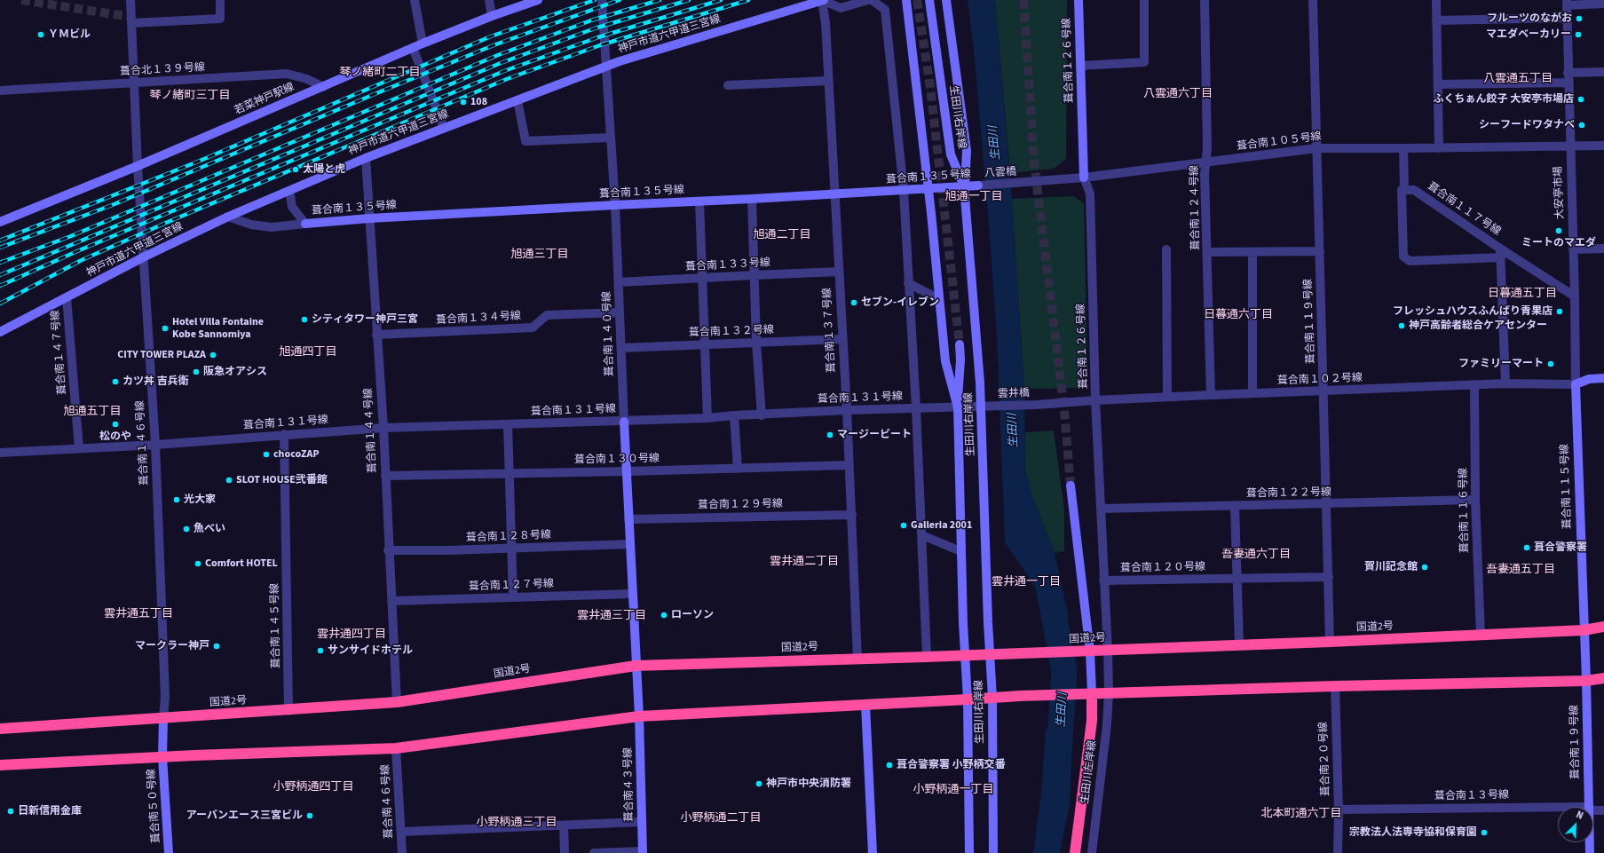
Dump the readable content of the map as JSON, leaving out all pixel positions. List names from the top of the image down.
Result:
{
  "streets": {
    "highway": ["国道2号"],
    "street": [
      "神戸市道六甲道三宮線",
      "葺合南１２６号線",
      "葺合北１３９号線",
      "若菜神戸駅線",
      "生田川右岸線",
      "葺合南１０５号線",
      "八雲橋",
      "葺合南１３５号線",
      "大安亭市場",
      "葺合南１２４号線",
      "葺合南１１７号線",
      "葺合南１３３号線",
      "葺合南１３４号線",
      "葺合南１１９号線",
      "葺合南１３７号線",
      "葺合南１３２号線",
      "葺合南１４０号線",
      "葺合南１４７号線",
      "葺合南１０２号線",
      "雲井橋",
      "葺合南１３１号線",
      "葺合南１４４号線",
      "葺合南１４６号線",
      "葺合南１３０号線",
      "葺合南１１５号線",
      "葺合南１２２号線",
      "葺合南１２９号線",
      "葺合南１１６号線",
      "葺合南１２８号線",
      "葺合南１２０号線",
      "葺合南１２７号線",
      "葺合南１４５号線",
      "葺合南１９号線",
      "葺合南２０号線",
      "生田川左岸線",
      "葺合南４３号線",
      "葺合南１３号線",
      "葺合南４６号線",
      "葺合南５０号線"
    ]
  },
  "crossings": [
    ["神戸市道六甲道三宮線", "葺合南１３５号線"],
    ["神戸市道六甲道三宮線", "葺合南１３７号線"],
    ["神戸市道六甲道三宮線", "葺合南１４０号線"],
    ["神戸市道六甲道三宮線", "葺合南１４７号線"],
    ["神戸市道六甲道三宮線", "葺合南１４４号線"],
    ["神戸市道六甲道三宮線", "葺合南１４６号線"],
    ["葺合南１２６号線", "葺合南１０５号線"],
    ["葺合南１２６号線", "葺合南１０２号線"],
    ["葺合南１２６号線", "葺合南１２２号線"],
    ["葺合南１２６号線", "葺合南１２０号線"],
    ["葺合南１２６号線", "国道2号"],
    ["葺合南１２６号線", "生田川左岸線"],
    ["葺合北１３９号線", "若菜神戸駅線"],
    ["葺合北１３９号線", "葺合南１４６号線"],
    ["若菜神戸駅線", "葺合南１４６号線"],
    ["生田川右岸線", "葺合南１３５号線"],
    ["生田川右岸線", "葺合南１３１号線"],
    ["生田川右岸線", "国道2号"],
    ["葺合南１０５号線", "八雲橋"],
    ["葺合南１０５号線", "大安亭市場"],
    ["葺合南１０５号線", "葺合南１２４号線"],
    ["葺合南１０５号線", "葺合南１１９号線"],
    ["八雲橋", "葺合南１３５号線"],
    ["葺合南１３５号線", "葺合南１３７号線"],
    ["葺合南１３５号線", "葺合南１４０号線"],
    ["葺合南１３５号線", "葺合南１４４号線"],
    ["大安亭市場", "葺合南１１７号線"],
    ["大安亭市場", "葺合南１０２号線"],
    ["大安亭市場", "葺合南１１５号線"],
    ["葺合南１２４号線", "葺合南１０２号線"],
    ["葺合南１３３号線", "葺合南１３７号線"],
    ["葺合南１３３号線", "葺合南１４０号線"],
    ["葺合南１３４号線", "葺合南１４０号線"],
    ["葺合南１３４号線", "葺合南１４４号線"],
    ["葺合南１１９号線", "葺合南１０２号線"],
    ["葺合南１１９号線", "葺合南１２２号線"],
    ["葺合南１１９号線", "葺合南１２０号線"],
    ["葺合南１１９号線", "国道2号"],
    ["葺合南１３７号線", "葺合南１３２号線"],
    ["葺合南１３７号線", "葺合南１３１号線"],
    ["葺合南１３７号線", "葺合南１３０号線"],
    ["葺合南１３７号線", "葺合南１２９号線"],
    ["葺合南１３７号線", "国道2号"],
    ["葺合南１３２号線", "葺合南１４０号線"],
    ["葺合南１４０号線", "葺合南１３１号線"],
    ["葺合南１４０号線", "葺合南１３０号線"],
    ["葺合南１４０号線", "葺合南１２９号線"],
    ["葺合南１４０号線", "葺合南１２８号線"],
    ["葺合南１４０号線", "葺合南１２７号線"],
    ["葺合南１４０号線", "国道2号"],
    ["葺合南１４０号線", "葺合南４３号線"],
    ["葺合南１４７号線", "葺合南１３１号線"],
    ["葺合南１０２号線", "雲井橋"],
    ["葺合南１０２号線", "葺合南１１５号線"],
    ["葺合南１０２号線", "葺合南１１６号線"],
    ["雲井橋", "葺合南１３１号線"],
    ["葺合南１３１号線", "葺合南１４４号線"],
    ["葺合南１３１号線", "葺合南１４６号線"],
    ["葺合南１３１号線", "葺合南１４５号線"],
    ["葺合南１４４号線", "葺合南１３０号線"],
    ["葺合南１４４号線", "葺合南１２８号線"],
    ["葺合南１４４号線", "葺合南１２７号線"],
    ["葺合南１４４号線", "国道2号"],
    ["葺合南１４６号線", "国道2号"],
    ["葺合南１４６号線", "葺合南５０号線"],
    ["葺合南１１５号線", "国道2号"],
    ["葺合南１１５号線", "葺合南１９号線"],
    ["葺合南１２２号線", "葺合南１１６号線"],
    ["葺合南１１６号線", "国道2号"],
    ["葺合南１４５号線", "国道2号"],
    ["国道2号", "葺合南１９号線"],
    ["国道2号", "葺合南４３号線"],
    ["国道2号", "葺合南５０号線"],
    ["葺合南２０号線", "葺合南１３号線"]
  ],
  "districts": [
    "琴ノ緒町二丁目",
    "八雲通五丁目",
    "八雲通六丁目",
    "琴ノ緒町三丁目",
    "旭通一丁目",
    "旭通二丁目",
    "旭通三丁目",
    "日暮通五丁目",
    "日暮通六丁目",
    "旭通四丁目",
    "旭通五丁目",
    "吾妻通六丁目",
    "雲井通二丁目",
    "吾妻通五丁目",
    "雲井通一丁目",
    "雲井通五丁目",
    "雲井通三丁目",
    "雲井通四丁目",
    "小野柄通四丁目",
    "小野柄通一丁目",
    "北本町通六丁目",
    "小野柄通二丁目",
    "小野柄通三丁目"
  ],
  "water": ["生田川"],
  "places": [
    "フルーツのながお",
    "ＹＭビル",
    "マエダベーカリー",
    "ふくちぁん餃子 大安亭市場店",
    "108",
    "シーフードワタナベ",
    "太陽と虎",
    "ミートのマエダ",
    "セブン-イレブン",
    "フレッシュハウスふんばり青果店",
    "シティタワー神戸三宮",
    "神戸高齢者総合ケアセンター",
    "Hotel Villa Fontaine Kobe Sannomiya",
    "CITY TOWER PLAZA",
    "ファミリーマート",
    "阪急オアシス",
    "カツ丼 吉兵衛",
    "松のや",
    "マージービート",
    "chocoZAP",
    "SLOT HOUSE弐番館",
    "光大家",
    "Galleria 2001",
    "魚べい",
    "葺合警察署",
    "Comfort HOTEL",
    "賀川記念館",
    "ローソン",
    "マークラー神戸",
    "サンサイドホテル",
    "葺合警察署 小野柄交番",
    "神戸市中央消防署",
    "日新信用金庫",
    "アーバンエース三宮ビル",
    "宗教法人法専寺協和保育園"
  ],
  "north": "top right"
}
